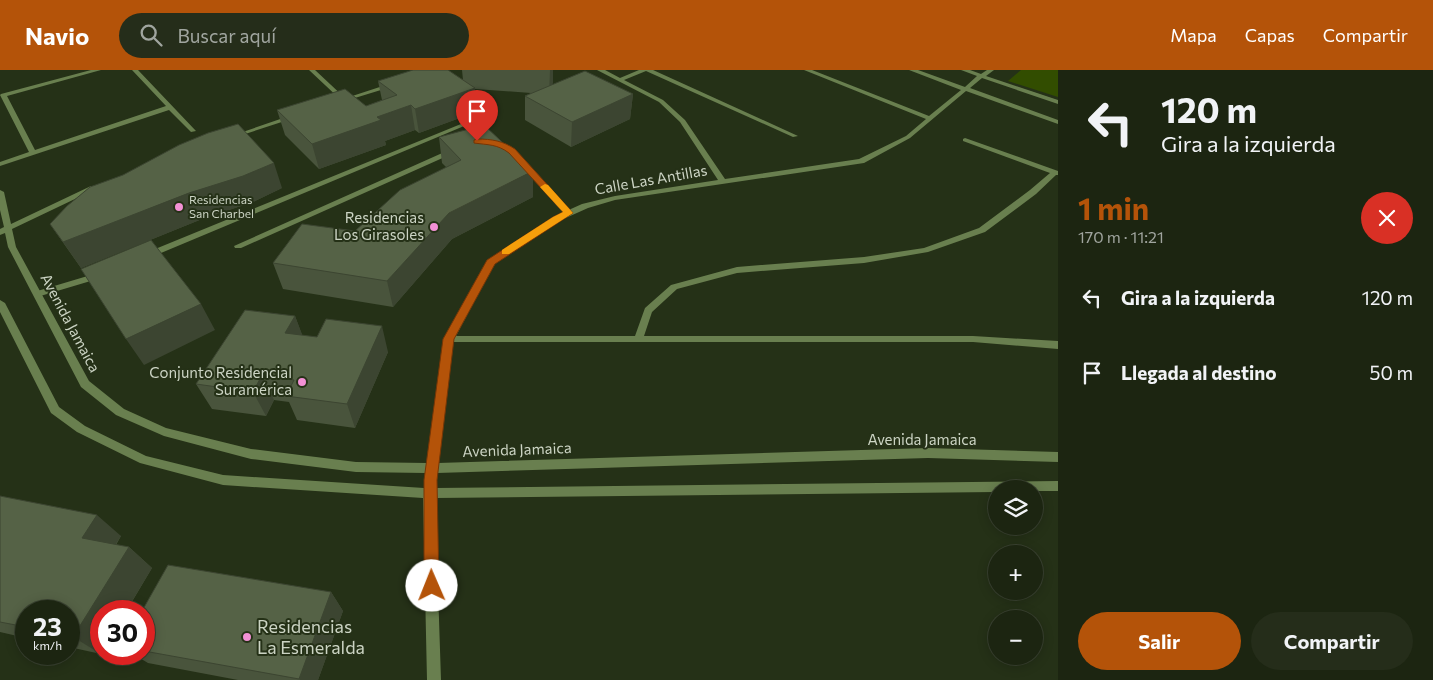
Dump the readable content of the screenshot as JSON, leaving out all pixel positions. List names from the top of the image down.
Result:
{
  "streets": {
    "street": ["Calle Las Antillas", "Avenida Jamaica"]
  },
  "crossings": [
    ["Calle Las Antillas", "Avenida Jamaica"]
  ],
  "places": [
    "Residencias San Charbel",
    "Residencias Los Girasoles",
    "Conjunto Residencial Suramérica",
    "Residencias La Esmeralda"
  ],
  "page": {
    "header": "Navio",
    "search": "Buscar aquí",
    "nav": ["Mapa", "Capas", "Compartir"],
    "turn": ["120 m", "Gira a la izquierda"],
    "heading": ["1 min", "170 m · 11:21"],
    "list": [
      {
        "name": "Gira a la izquierda",
        "value": "120 m"
      },
      {
        "name": "Llegada al destino",
        "value": "50 m"
      }
    ],
    "map_buttons": ["+", "−"],
    "speed": "23 km/h",
    "limit": "30",
    "buttons": ["Salir", "Compartir"]
  }
}
